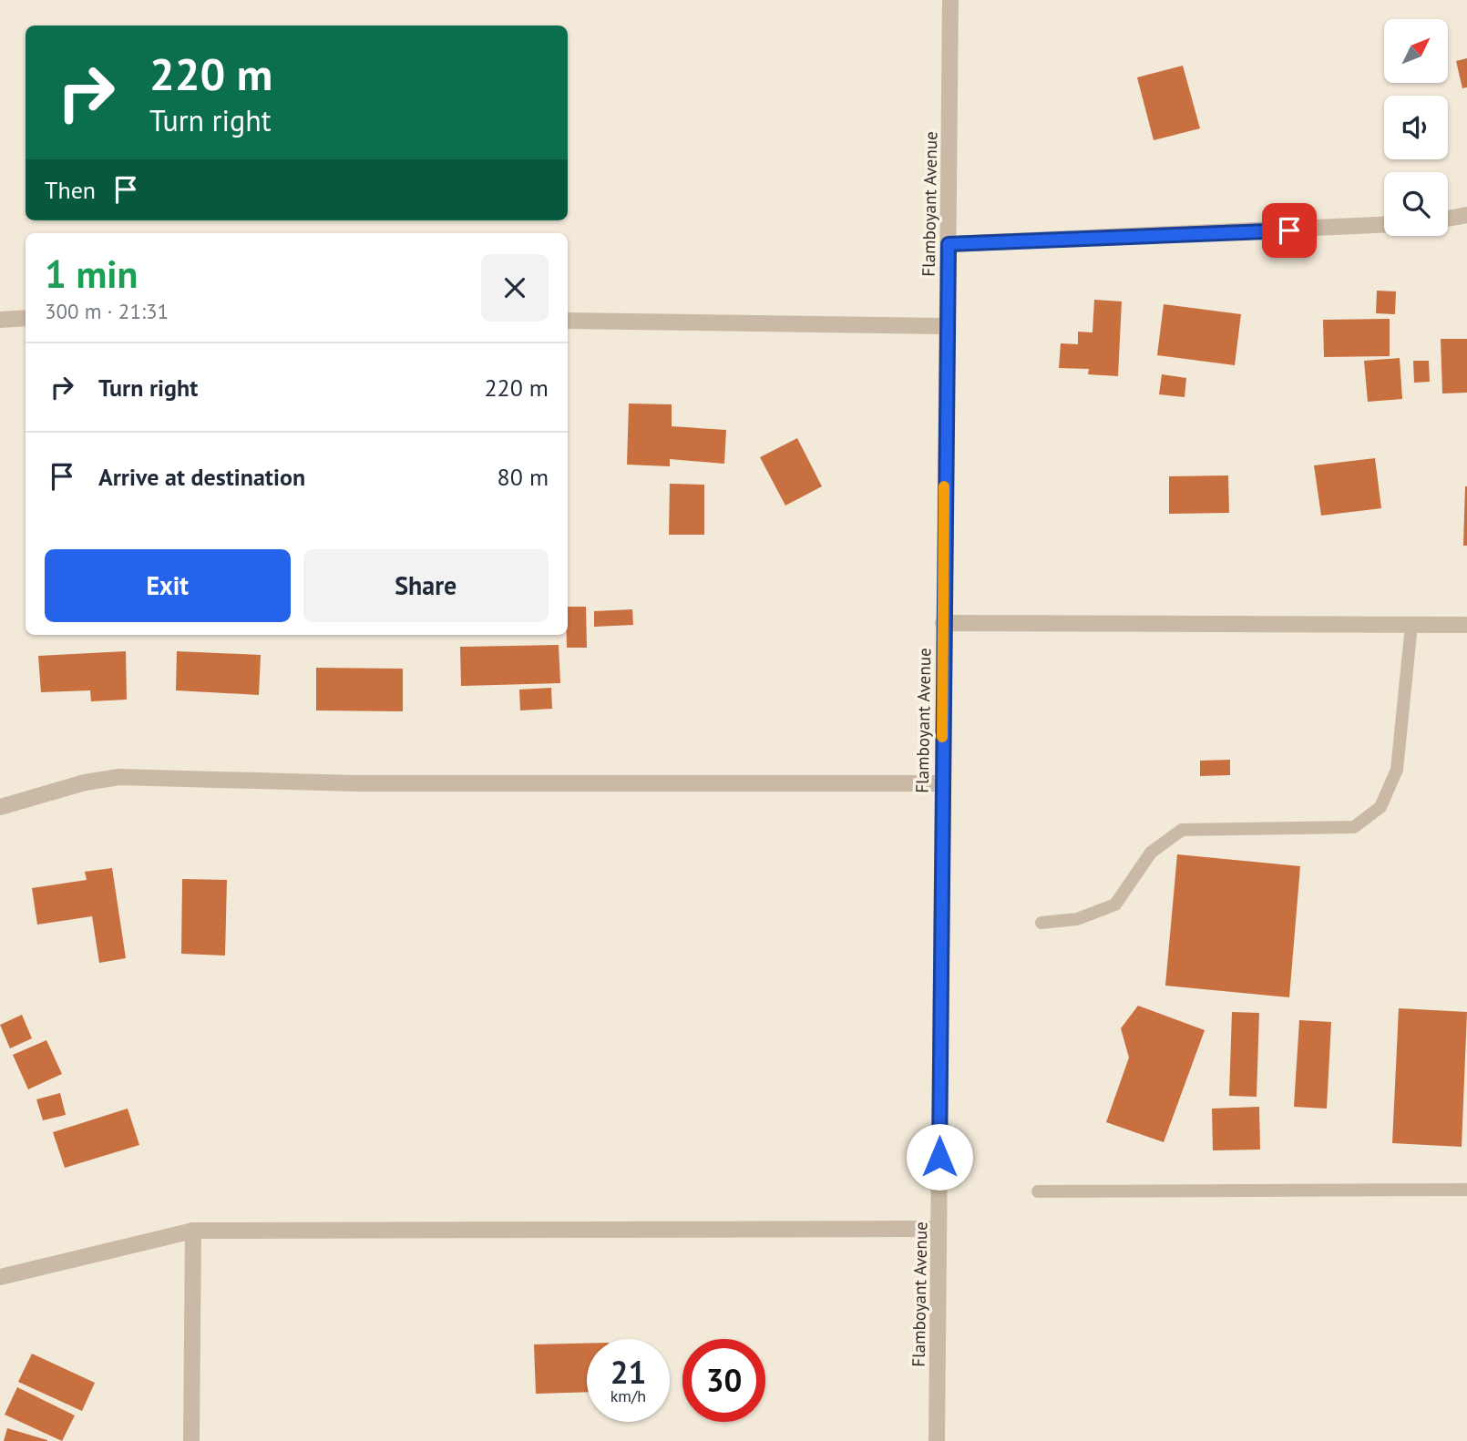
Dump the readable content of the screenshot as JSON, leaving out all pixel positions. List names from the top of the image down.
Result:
{
  "streets": {
    "street": ["Flamboyant Avenue"]
  },
  "north": "top right",
  "page": {
    "turn": ["220 m", "Turn right"],
    "then": "Then",
    "heading": ["1 min", "300 m · 21:31"],
    "list": [
      {
        "name": "Turn right",
        "value": "220 m"
      },
      {
        "name": "Arrive at destination",
        "value": "80 m"
      }
    ],
    "buttons": ["Exit", "Share"],
    "speed": "21 km/h",
    "limit": "30"
  }
}
